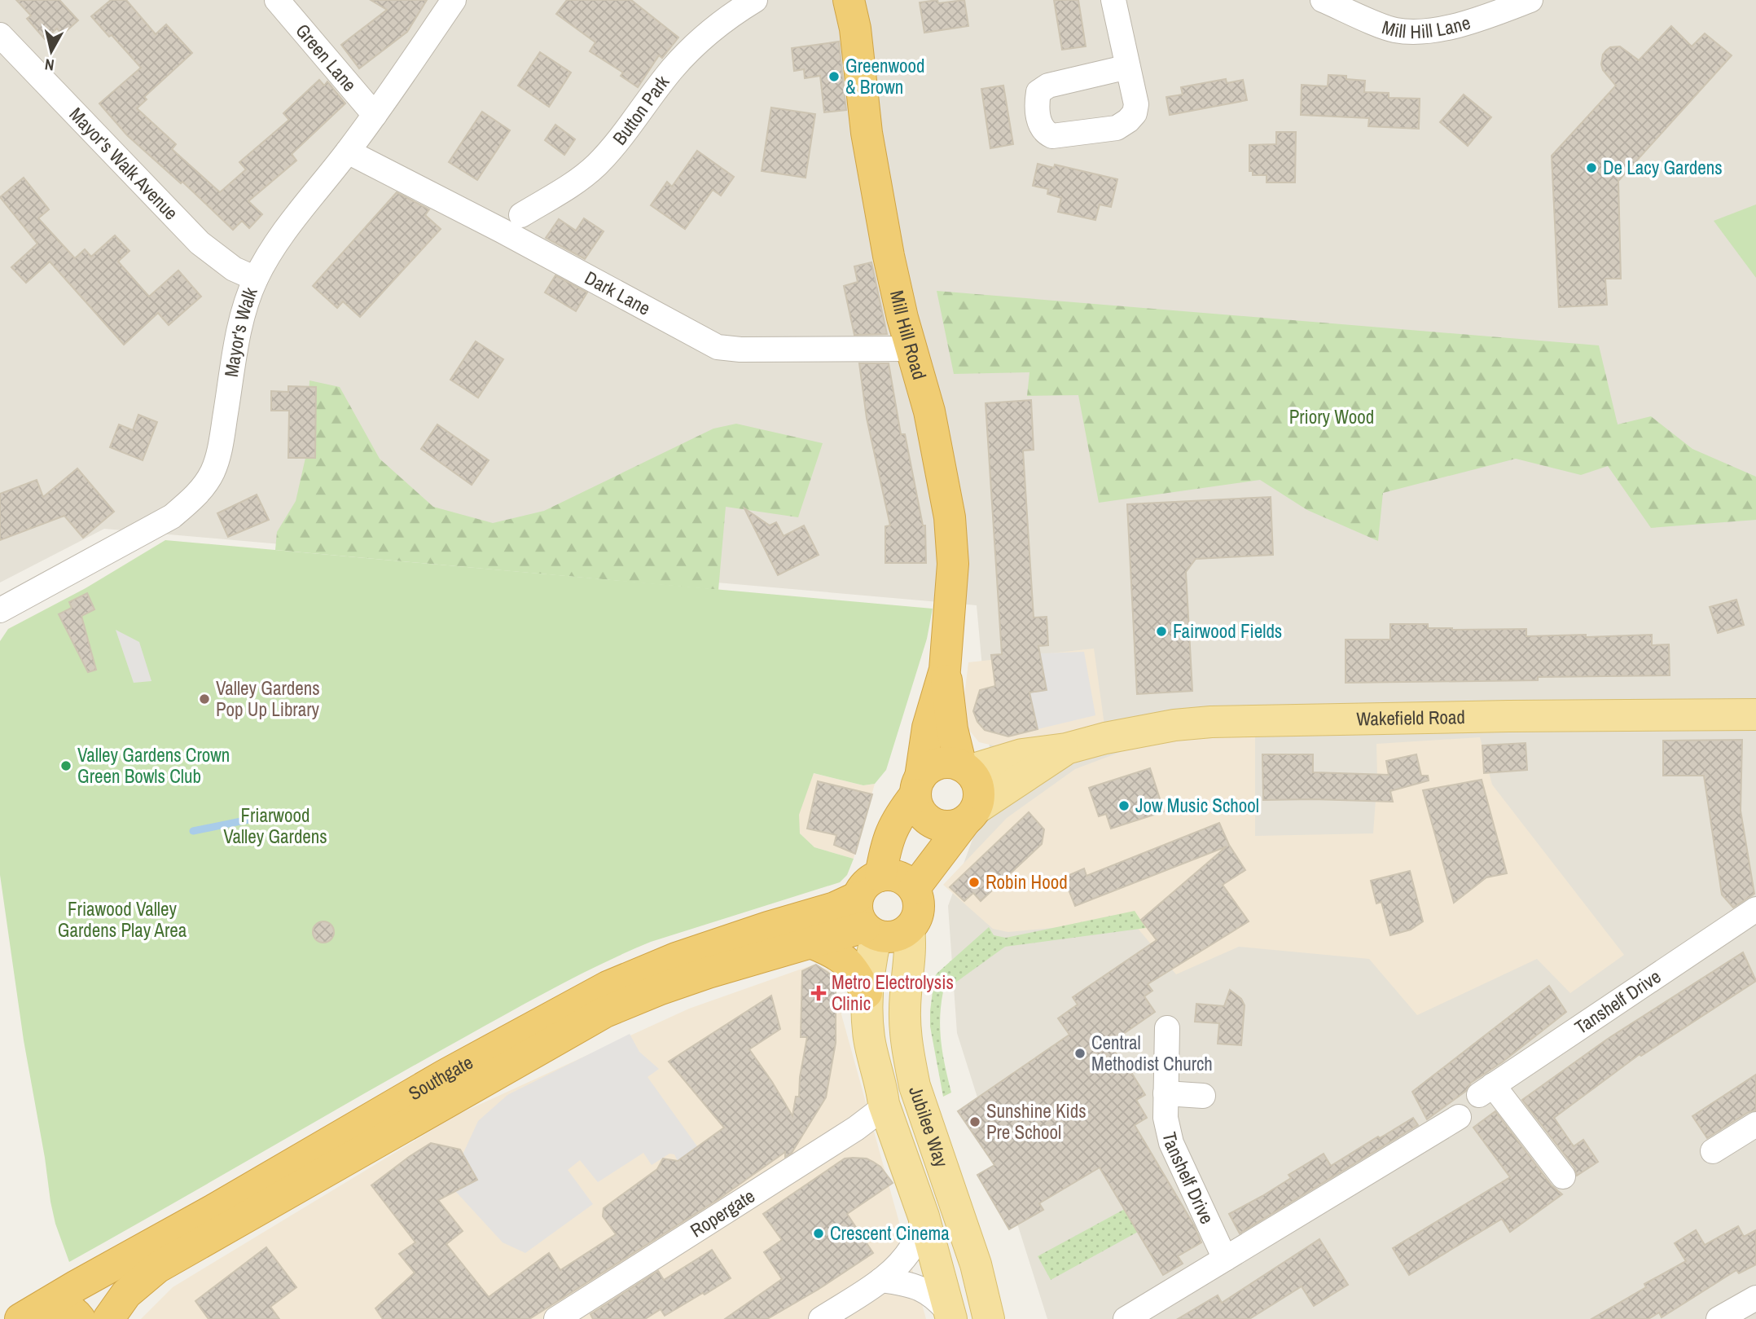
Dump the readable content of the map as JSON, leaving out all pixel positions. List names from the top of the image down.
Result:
{
  "streets": {
    "highway": ["Mill Hill Road", "Southgate"],
    "main road": ["Wakefield Road", "Jubilee Way"],
    "street": [
      "Mill Hill Lane",
      "Green Lane",
      "Button Park",
      "Mayor's Walk Avenue",
      "Dark Lane",
      "Mayor's Walk",
      "Tanshelf Drive",
      "Ropergate"
    ]
  },
  "crossings": [
    ["Green Lane", "Mayor's Walk"],
    ["Mayor's Walk Avenue", "Mayor's Walk"],
    ["Dark Lane", "Mayor's Walk"],
    ["Dark Lane", "Mill Hill Road"],
    ["Mill Hill Road", "Wakefield Road"],
    ["Southgate", "Jubilee Way"],
    ["Jubilee Way", "Ropergate"]
  ],
  "parks": ["Priory Wood", "Friarwood Valley Gardens", "Friawood Valley Gardens Play Area"],
  "places": {
    "other": [
      "Greenwood & Brown",
      "De Lacy Gardens",
      "Fairwood Fields",
      "Valley Gardens Pop Up Library",
      "Valley Gardens Crown Green Bowls Club",
      "Jow Music School",
      "Robin Hood",
      "Central Methodist Church",
      "Sunshine Kids Pre School",
      "Crescent Cinema"
    ],
    "health": ["Metro Electrolysis Clinic"]
  },
  "north": "bottom"
}
